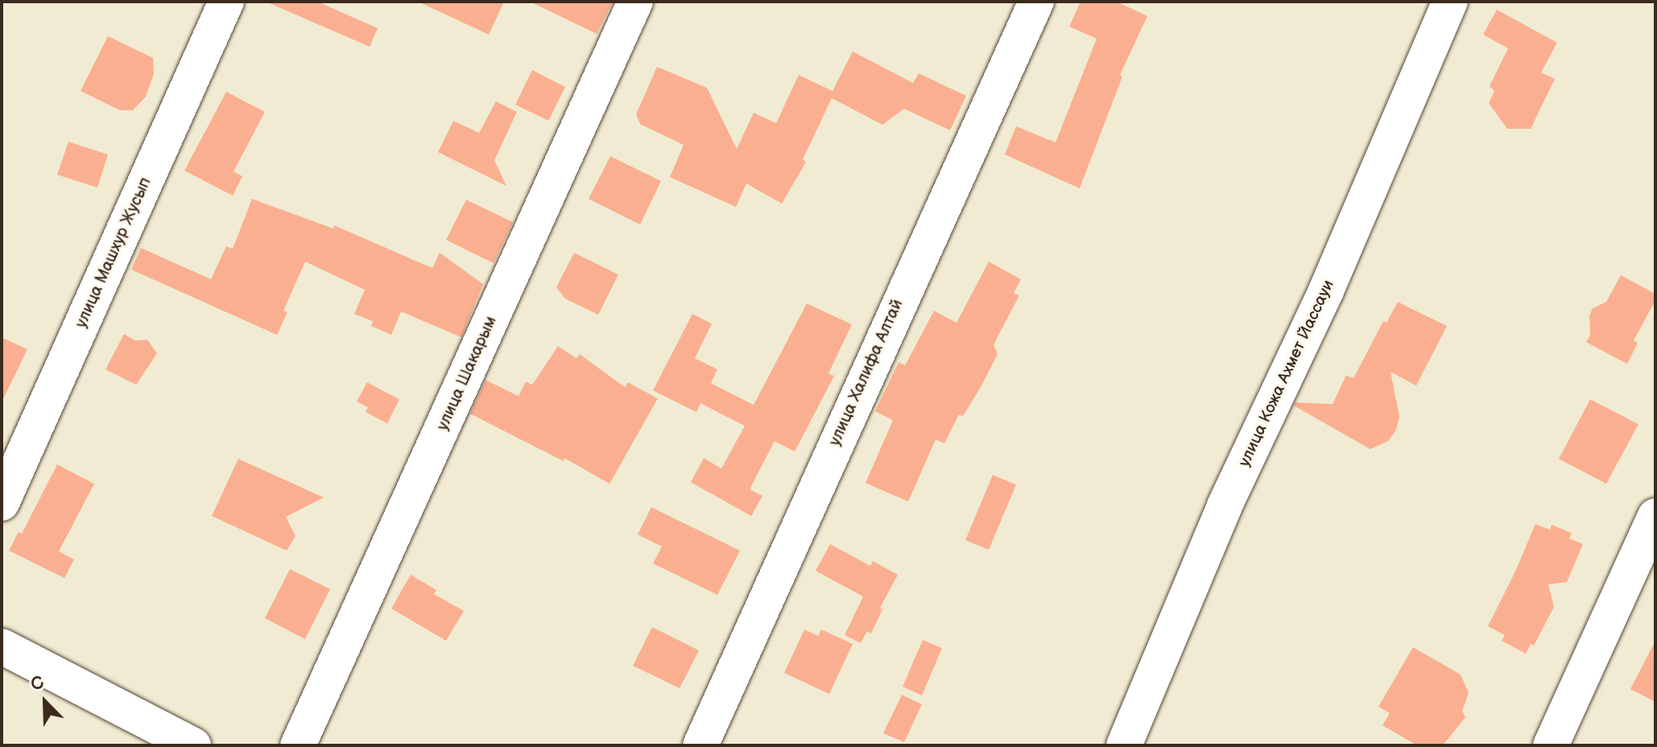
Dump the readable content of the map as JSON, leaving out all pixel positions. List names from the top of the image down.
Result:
{
  "streets": {
    "street": [
      "улица Машхур Жусып",
      "улица Халифа Алтай",
      "улица Шакарым",
      "улица Кожа Ахмет Йассауи"
    ]
  },
  "north": "top left"
}
